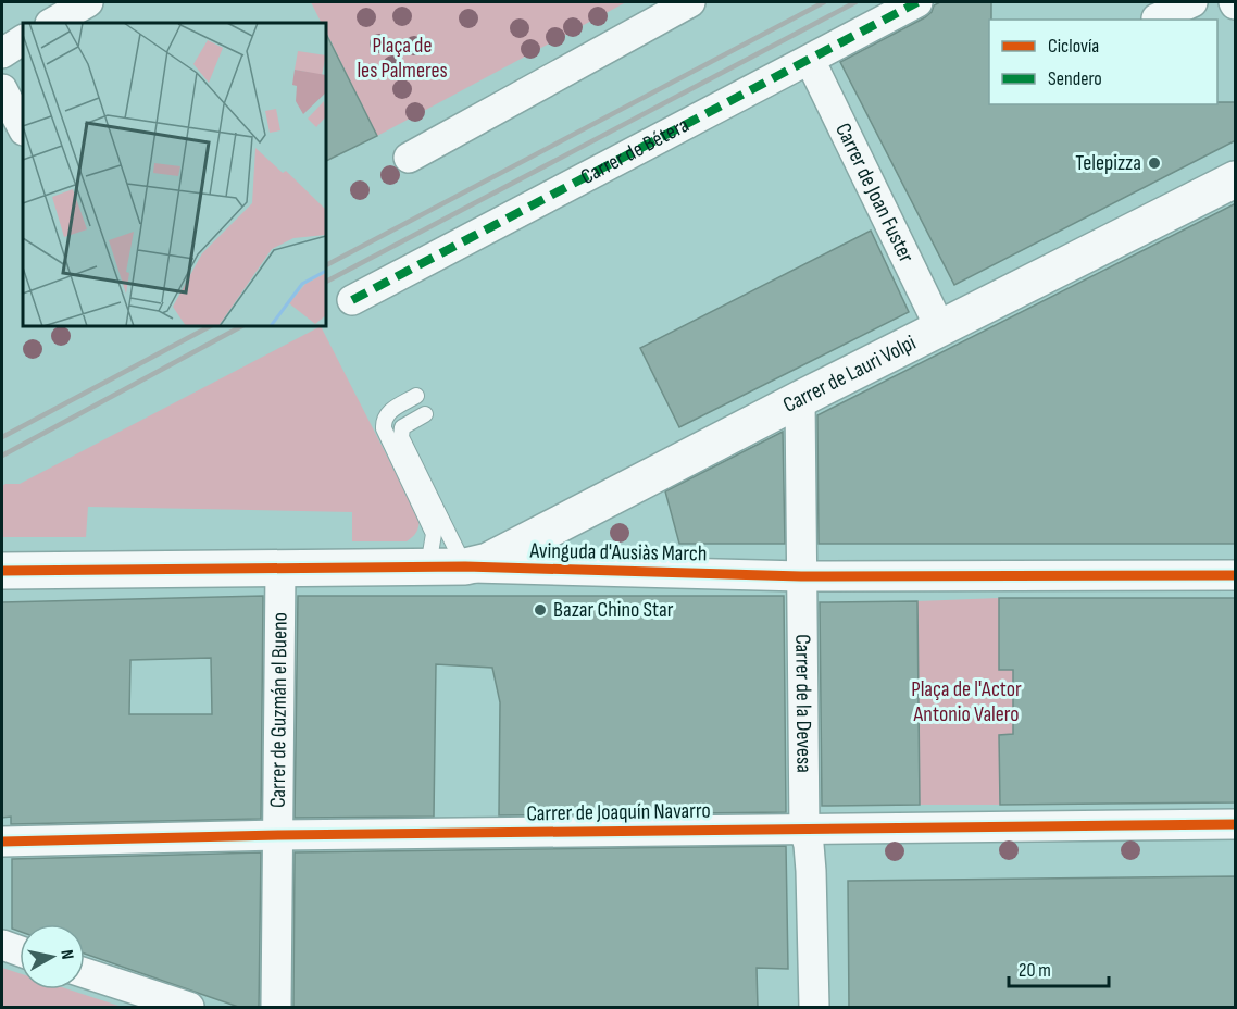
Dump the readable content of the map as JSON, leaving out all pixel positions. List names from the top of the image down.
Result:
{
  "streets": {
    "street": [
      "Carrer de Bétera",
      "Carrer de Joan Fuster",
      "Carrer de Lauri Volpi",
      "Avinguda d'Ausiàs March",
      "Carrer de la Devesa",
      "Carrer de Guzmán el Bueno",
      "Carrer de Joaquín Navarro"
    ]
  },
  "crossings": [
    ["Carrer de Bétera", "Carrer de Joan Fuster"],
    ["Carrer de Joan Fuster", "Carrer de Lauri Volpi"],
    ["Carrer de Lauri Volpi", "Avinguda d'Ausiàs March"],
    ["Carrer de Lauri Volpi", "Carrer de la Devesa"],
    ["Avinguda d'Ausiàs March", "Carrer de la Devesa"],
    ["Avinguda d'Ausiàs March", "Carrer de Guzmán el Bueno"],
    ["Carrer de la Devesa", "Carrer de Joaquín Navarro"],
    ["Carrer de Guzmán el Bueno", "Carrer de Joaquín Navarro"]
  ],
  "parks": ["Plaça de les Palmeres", "Plaça de l'Actor Antonio Valero"],
  "places": ["Telepizza", "Bazar Chino Star"],
  "legend": ["Ciclovía", "Sendero"],
  "scale_bar": "20 m",
  "north": "right"
}
